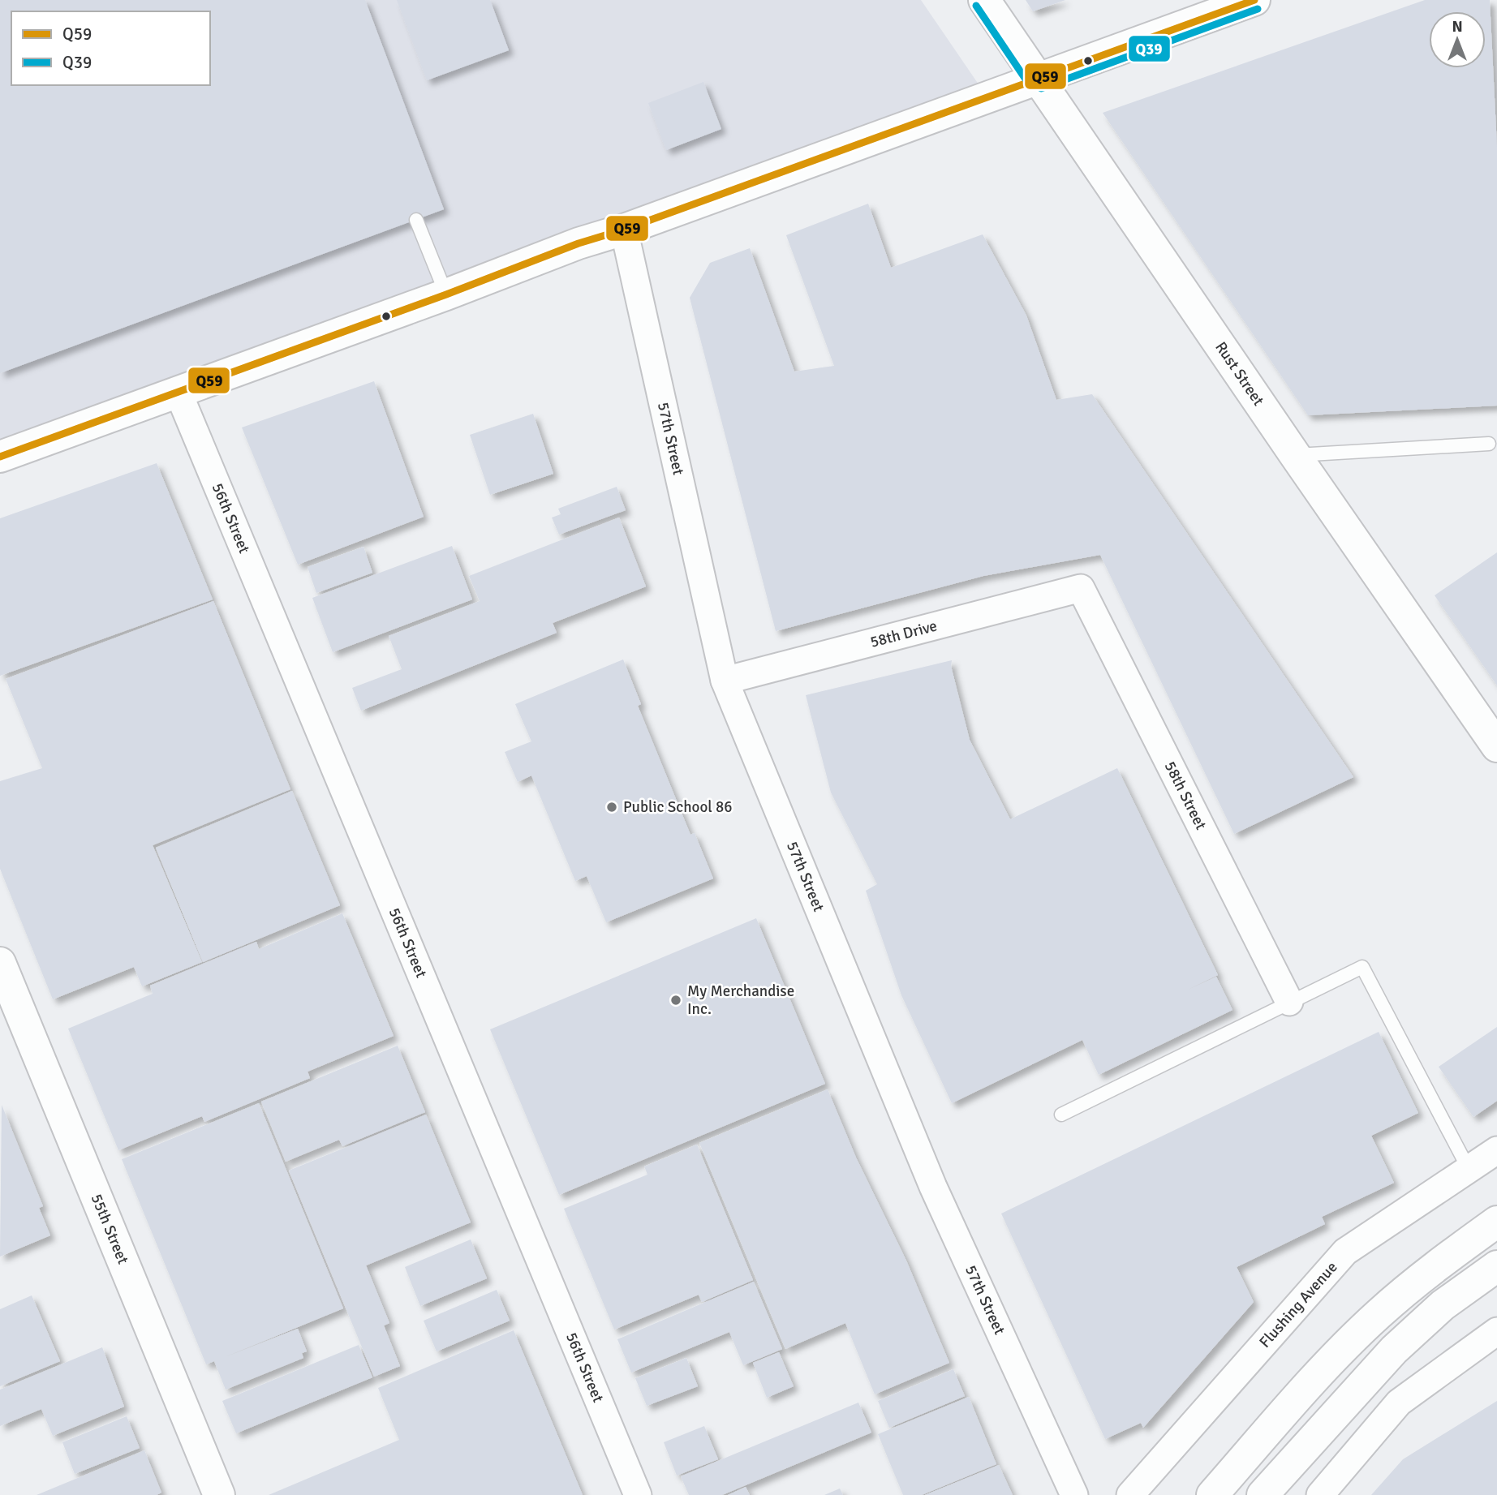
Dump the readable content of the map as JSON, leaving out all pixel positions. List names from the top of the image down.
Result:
{
  "streets": {
    "main road": ["Rust Street", "55th Street"],
    "street": [
      "57th Street",
      "56th Street",
      "58th Drive",
      "58th Street",
      "Flushing Avenue"
    ]
  },
  "crossings": [
    ["57th Street", "58th Drive"],
    ["58th Drive", "58th Street"]
  ],
  "places": ["Public School 86", "My Merchandise Inc."],
  "lines": ["transit line Q59", "transit line Q39"],
  "legend": ["Q59", "Q39"],
  "north": "top"
}
